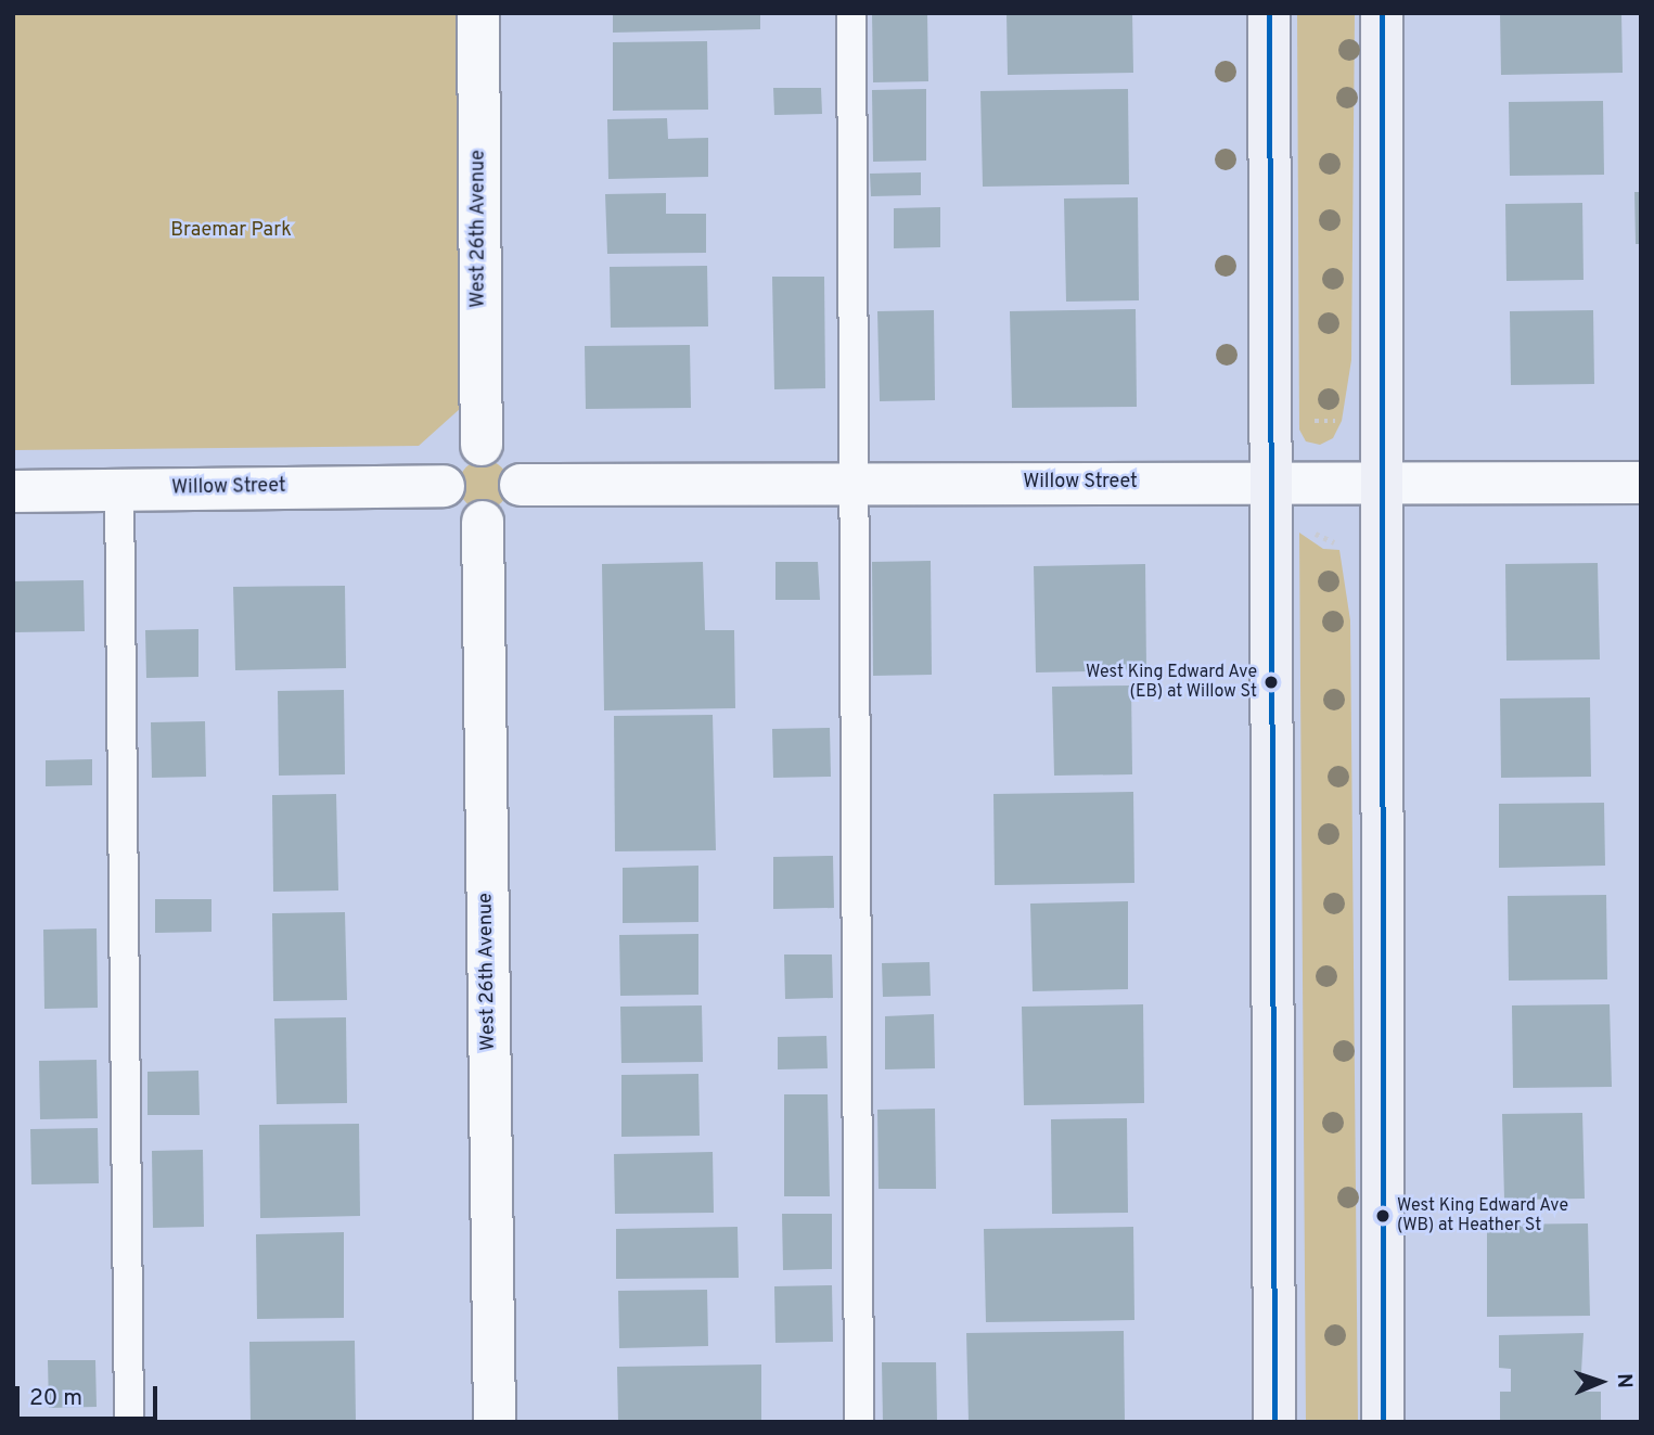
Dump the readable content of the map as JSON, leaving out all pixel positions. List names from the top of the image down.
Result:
{
  "streets": {
    "street": ["West 26th Avenue", "Willow Street"]
  },
  "crossings": [
    ["West 26th Avenue", "Willow Street"]
  ],
  "parks": ["Braemar Park"],
  "places": ["West King Edward Ave (EB) at Willow St", "West King Edward Ave (WB) at Heather St"],
  "scale_bar": "20 m",
  "north": "right"
}
